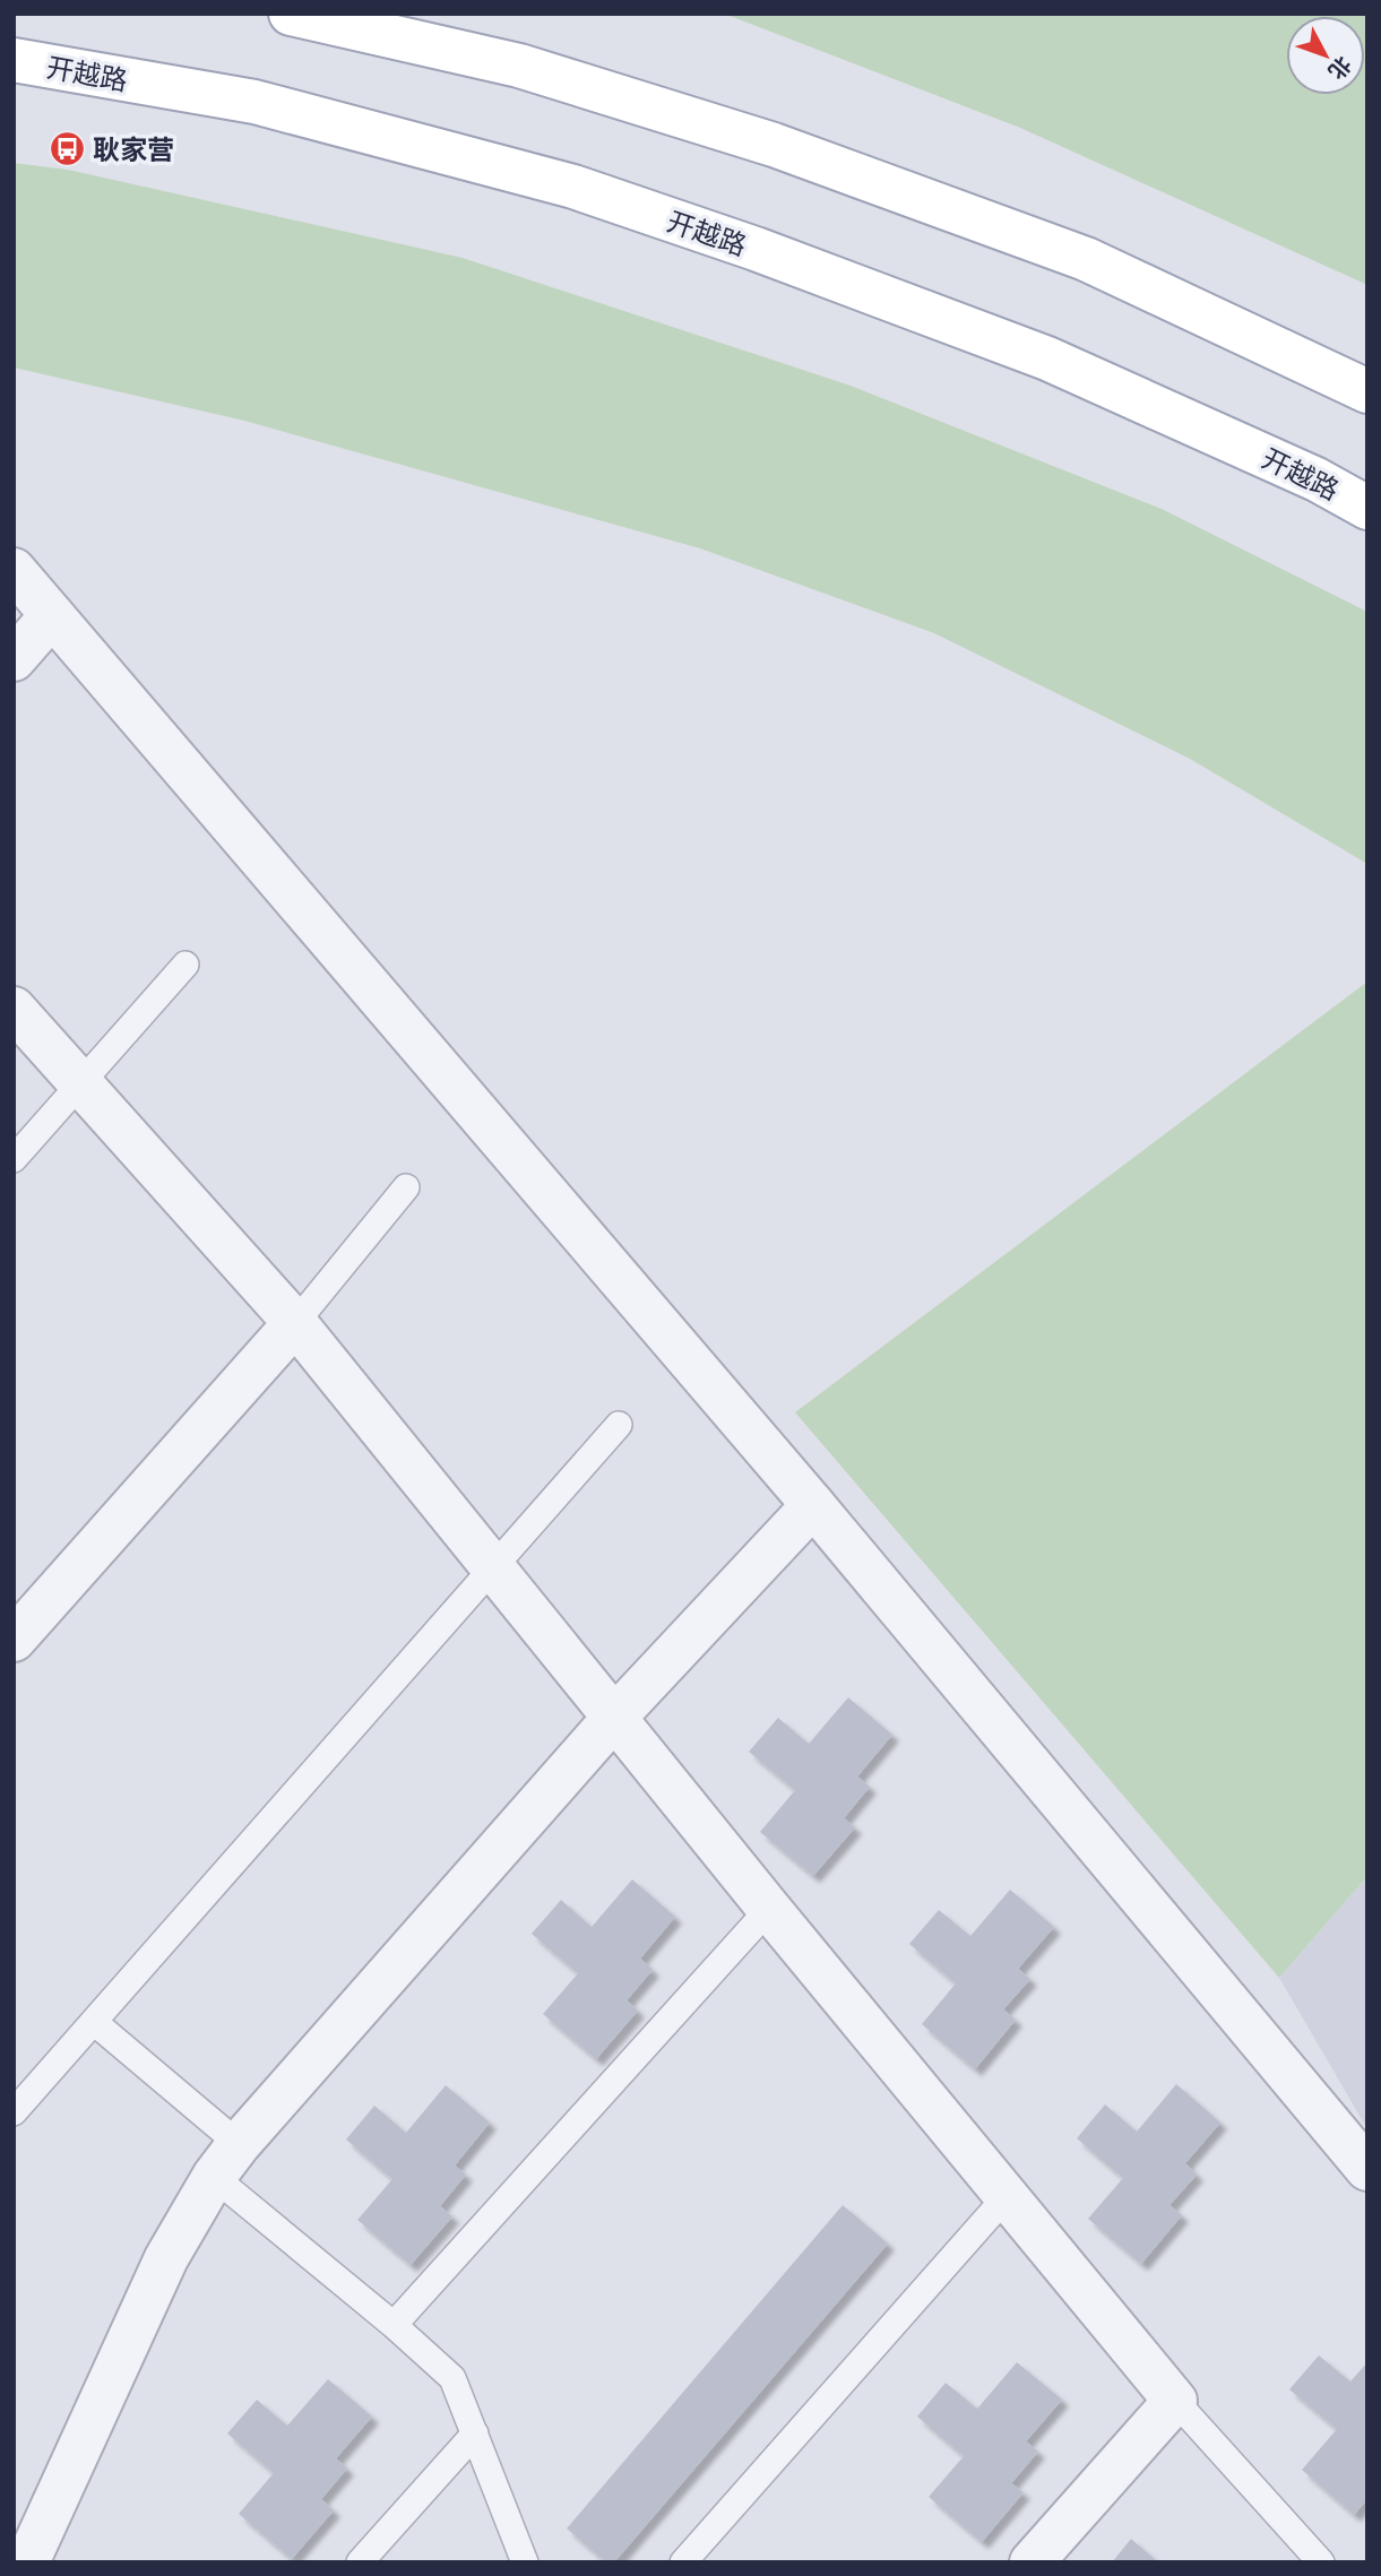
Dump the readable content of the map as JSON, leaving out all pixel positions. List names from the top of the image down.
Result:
{
  "streets": {
    "main road": ["开越路"]
  },
  "places": {
    "bus stop": ["耿家营"]
  },
  "north": "bottom right"
}
